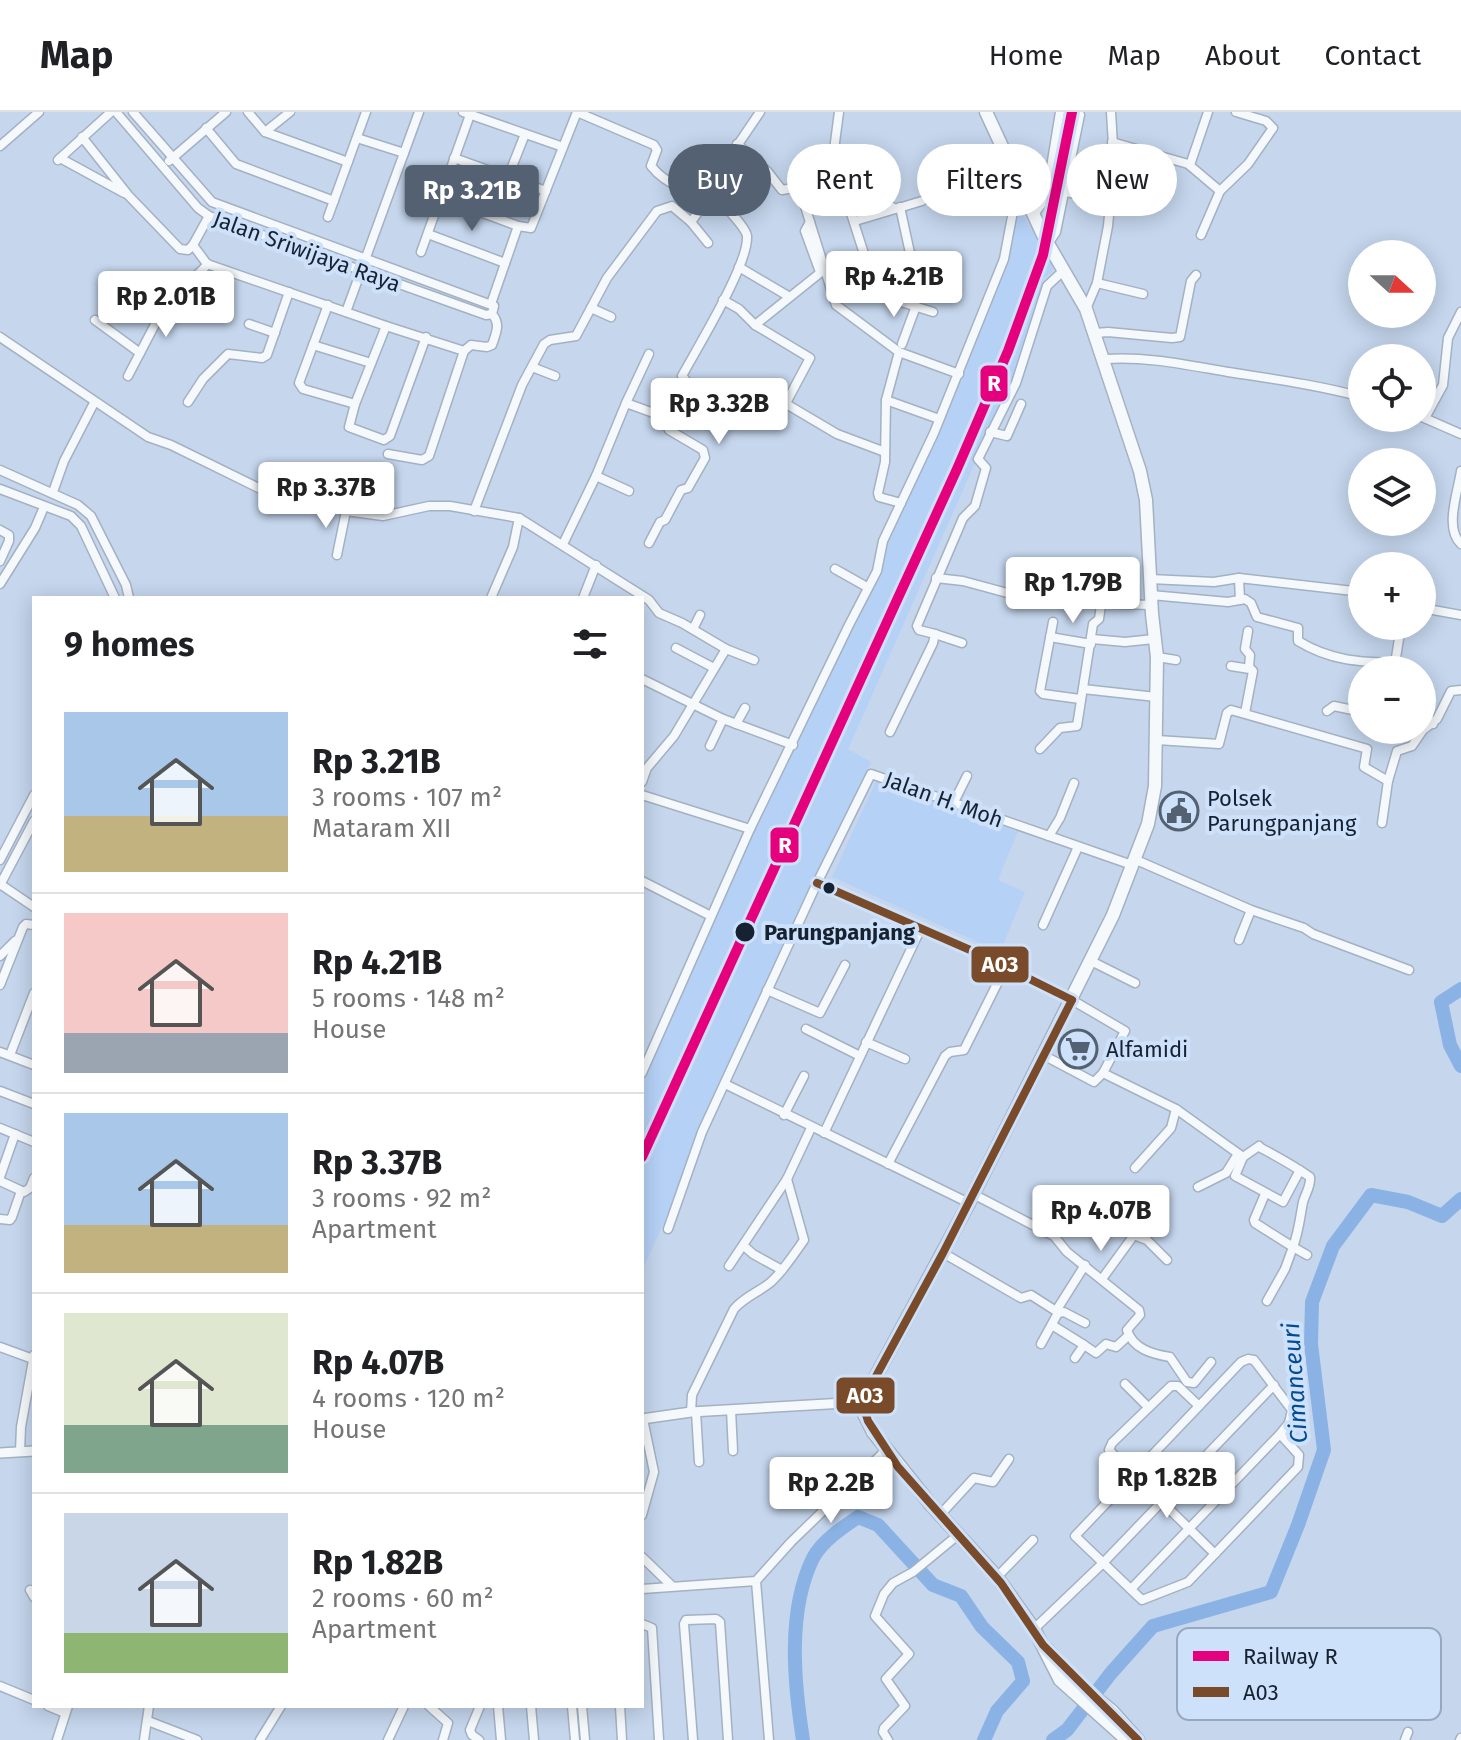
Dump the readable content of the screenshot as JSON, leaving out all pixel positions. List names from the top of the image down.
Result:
{
  "streets": {
    "street": ["Jalan Sriwijaya Raya", "Jalan H. Moh"]
  },
  "water": ["Cimanceuri"],
  "places": {
    "public building": ["Polsek Parungpanjang"],
    "other": ["Parungpanjang"],
    "supermarket": ["Alfamidi"]
  },
  "lines": ["rail line R", "transit line A03"],
  "legend": ["Railway R", "A03"],
  "north": "right",
  "page": {
    "header": "Map",
    "nav": [
      "Home",
      "Map",
      "About",
      "Contact"
    ],
    "chip": [
      "Buy",
      "Rent",
      "Filters",
      "New"
    ],
    "price": [
      "Rp 3.21B",
      "Rp 4.21B",
      "Rp 2.01B",
      "Rp 3.32B",
      "Rp 3.37B",
      "Rp 1.79B",
      "Rp 4.07B",
      "Rp 1.82B",
      "Rp 2.2B"
    ],
    "map_buttons": ["+", "−"],
    "heading": "9 homes",
    "list": [
      {
        "name": "Rp 3.21B",
        "note": "3 rooms · 107 m² · Mataram XII"
      },
      {
        "name": "Rp 4.21B",
        "note": "5 rooms · 148 m² · House"
      },
      {
        "name": "Rp 3.37B",
        "note": "3 rooms · 92 m² · Apartment"
      },
      {
        "name": "Rp 4.07B",
        "note": "4 rooms · 120 m² · House"
      },
      {
        "name": "Rp 1.82B",
        "note": "2 rooms · 60 m² · Apartment"
      }
    ]
  }
}
